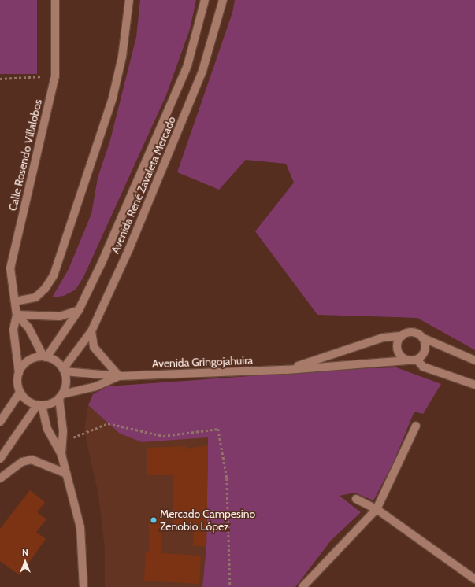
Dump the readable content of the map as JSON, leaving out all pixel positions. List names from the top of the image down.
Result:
{
  "streets": {
    "main road": ["Calle Rosendo Villalobos", "Avenida René Zavaleta Mercado", "Avenida Gringojahuira"]
  },
  "crossings": [
    ["Calle Rosendo Villalobos", "Avenida René Zavaleta Mercado"],
    ["Calle Rosendo Villalobos", "Avenida Gringojahuira"],
    ["Avenida René Zavaleta Mercado", "Avenida Gringojahuira"]
  ],
  "places": ["Mercado Campesino Zenobio López"],
  "north": "top"
}
